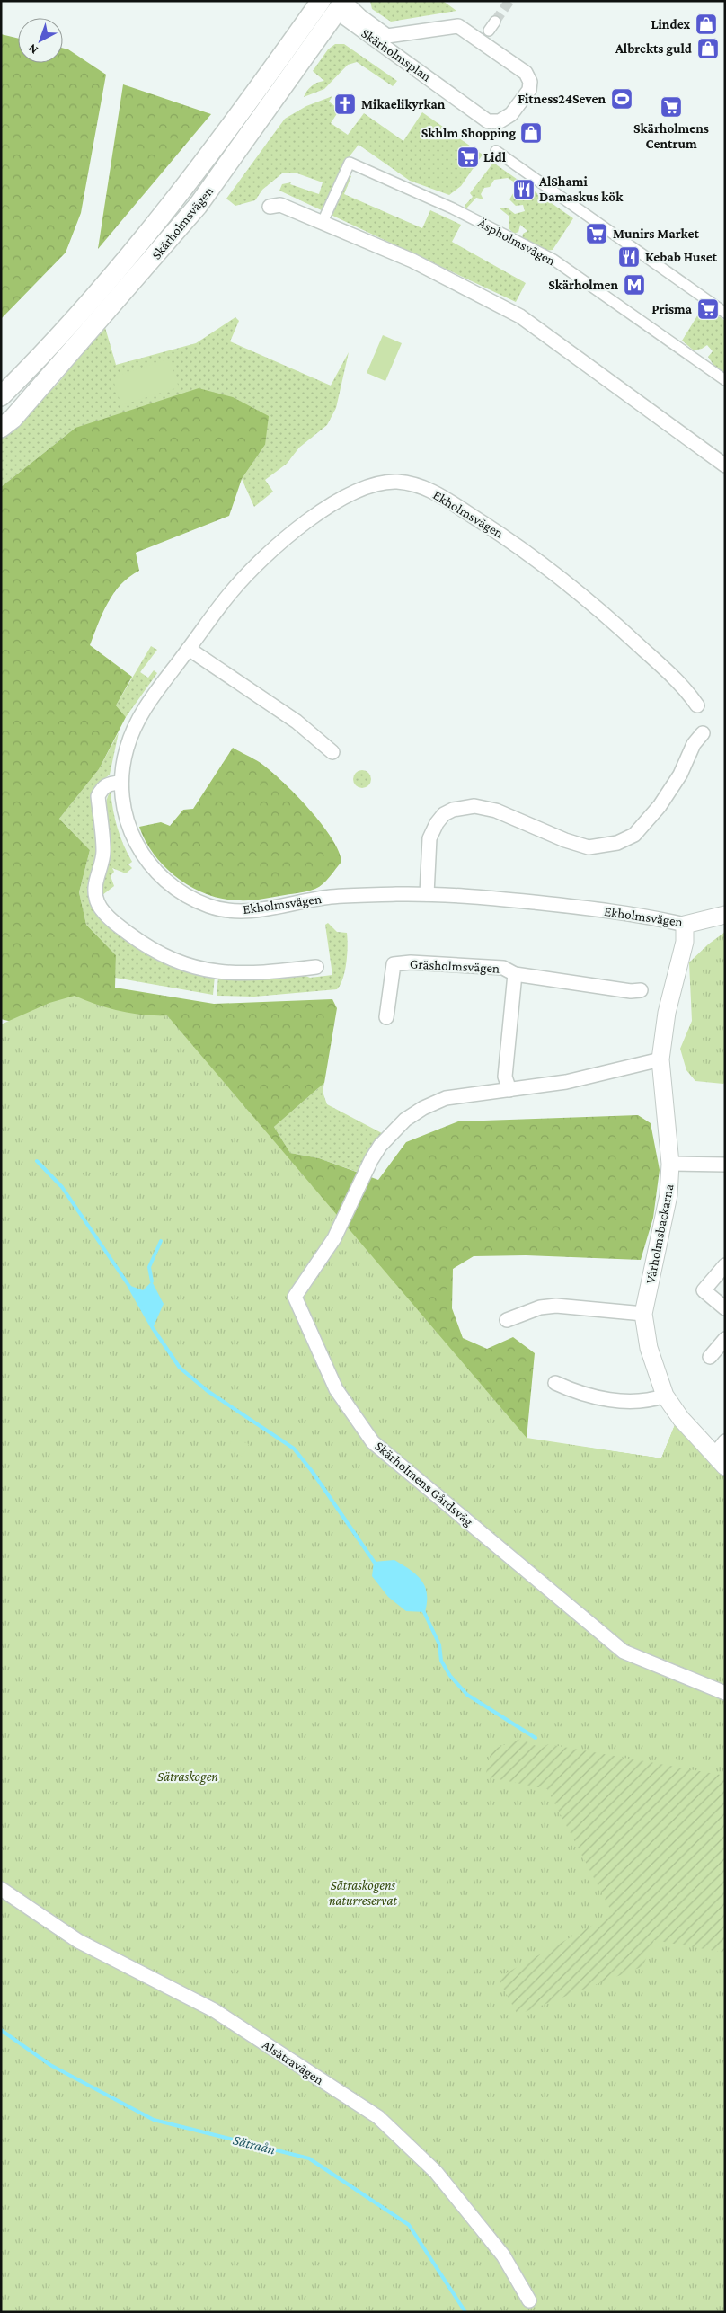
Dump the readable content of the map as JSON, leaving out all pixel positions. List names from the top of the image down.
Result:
{
  "streets": {
    "main road": ["Skärholmsvägen"],
    "street": [
      "Skärholmsplan",
      "Äspholmsvägen",
      "Ekholmsvägen",
      "Gräsholmsvägen",
      "Vårholmsbackarna",
      "Skärholmens Gårdsväg",
      "Alsätravägen"
    ]
  },
  "crossings": [
    ["Skärholmsplan", "Skärholmsvägen"],
    ["Ekholmsvägen", "Vårholmsbackarna"],
    ["Gräsholmsvägen", "Skärholmens Gårdsväg"]
  ],
  "water": ["Sätraån"],
  "parks": ["Sätraskogen", "Sätraskogens naturreservat"],
  "places": {
    "shop": ["Lindex", "Albrekts guld", "Skhlm Shopping"],
    "sports": ["Fitness24Seven"],
    "church": ["Mikaelikyrkan"],
    "supermarket": [
      "Skärholmens Centrum",
      "Lidl",
      "Munirs Market",
      "Prisma"
    ],
    "restaurant": ["AlShami Damaskus kök", "Kebab Huset"],
    "metro station": ["Skärholmen"]
  },
  "north": "bottom left"
}
